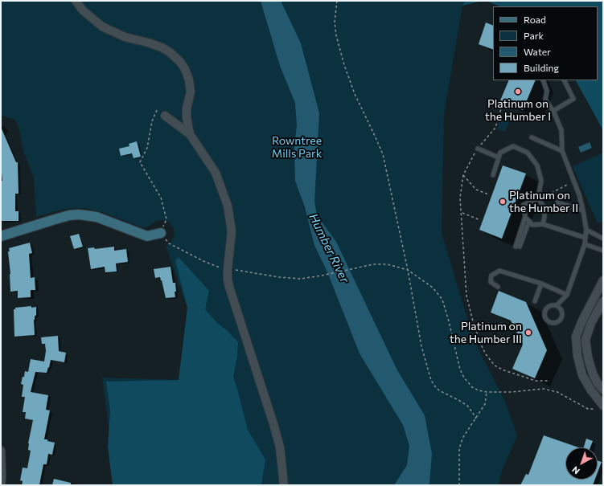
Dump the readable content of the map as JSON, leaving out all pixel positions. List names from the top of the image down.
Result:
{
  "water": ["Humber River"],
  "parks": ["Rowntree Mills Park"],
  "places": ["Platinum on the Humber I", "Platinum on the Humber II", "Platinum on the Humber III"],
  "legend": [
    "Road",
    "Park",
    "Water",
    "Building"
  ],
  "north": "bottom left"
}
